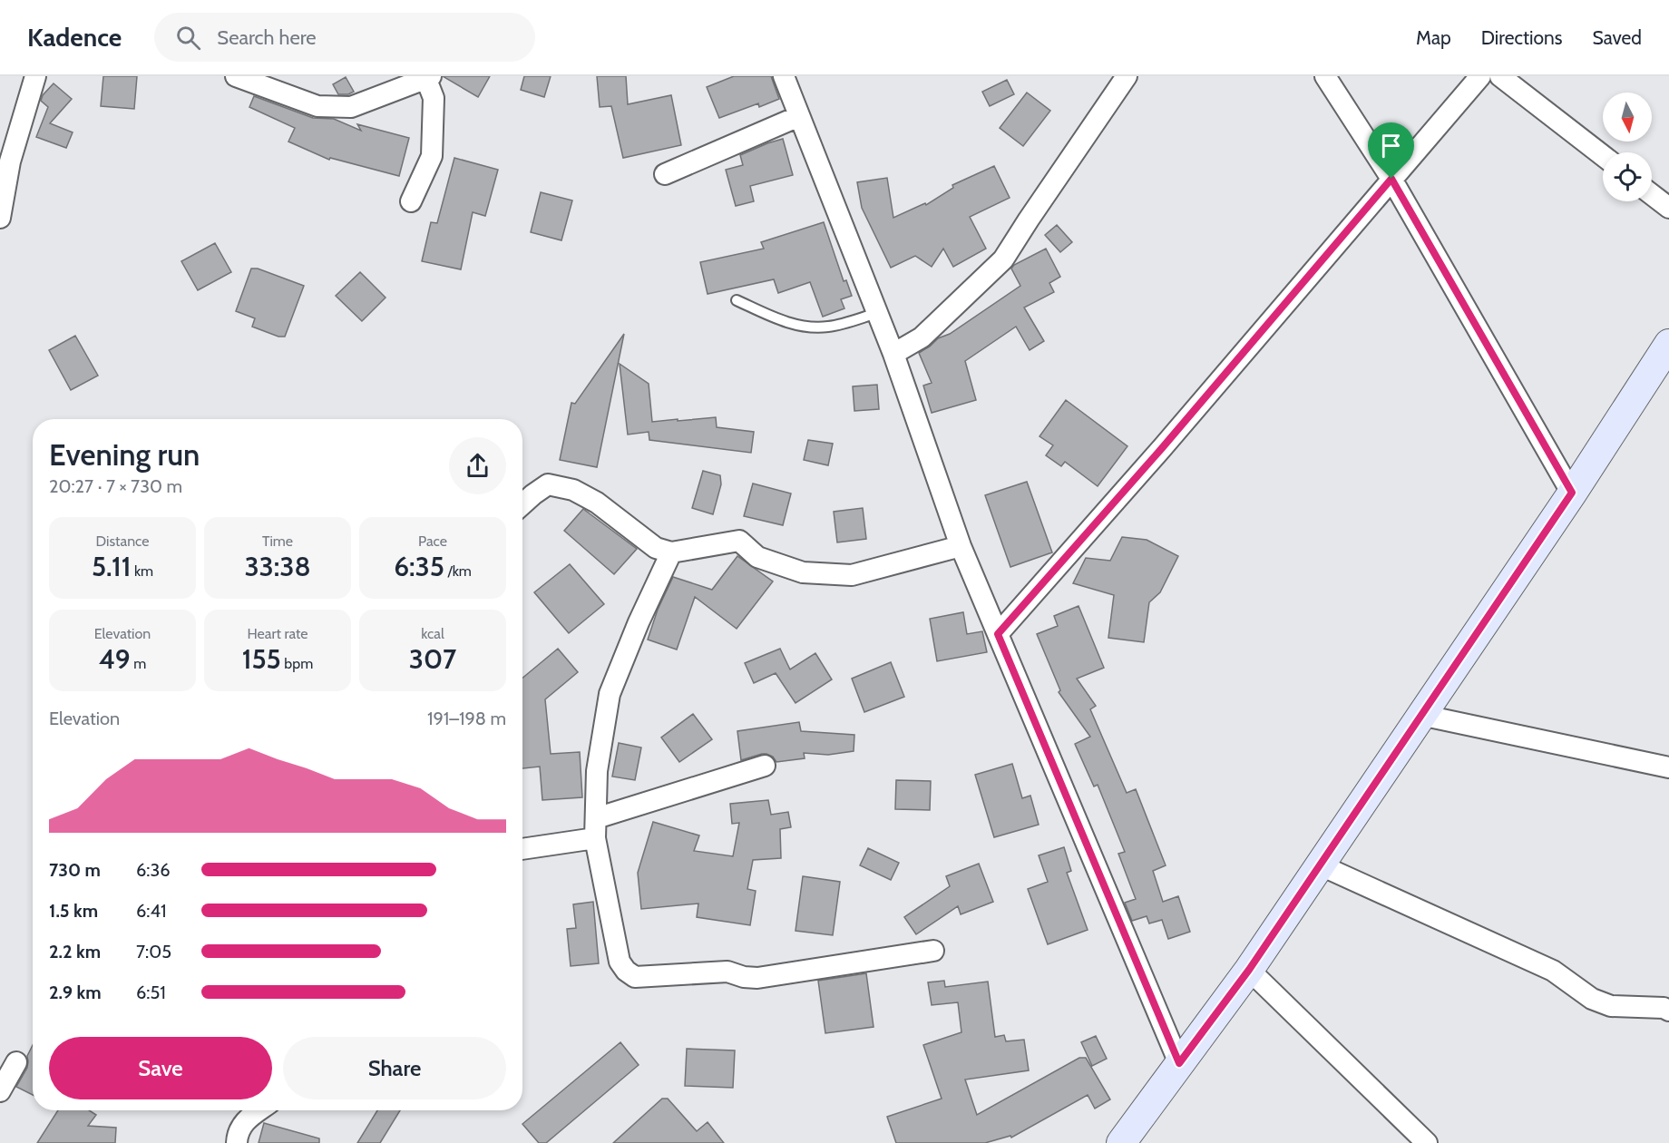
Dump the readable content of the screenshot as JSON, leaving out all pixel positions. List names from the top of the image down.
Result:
{
  "north": "bottom",
  "page": {
    "header": "Kadence",
    "search": "Search here",
    "nav": ["Map", "Directions", "Saved"],
    "heading": ["Evening run", "20:27 · 7 × 730 m"],
    "stats": [
      ["Distance", "5.11 km"],
      ["Time", "33:38"],
      ["Pace", "6:35 /km"],
      ["Elevation", "49 m"],
      ["Heart rate", "155 bpm"],
      ["kcal", "307"]
    ],
    "chart": ["Elevation", "191–198 m"],
    "list": [
      {
        "name": "730 m",
        "note": "6:36"
      },
      {
        "name": "1.5 km",
        "note": "6:41"
      },
      {
        "name": "2.2 km",
        "note": "7:05"
      },
      {
        "name": "2.9 km",
        "note": "6:51"
      }
    ],
    "buttons": ["Save", "Share"]
  }
}
